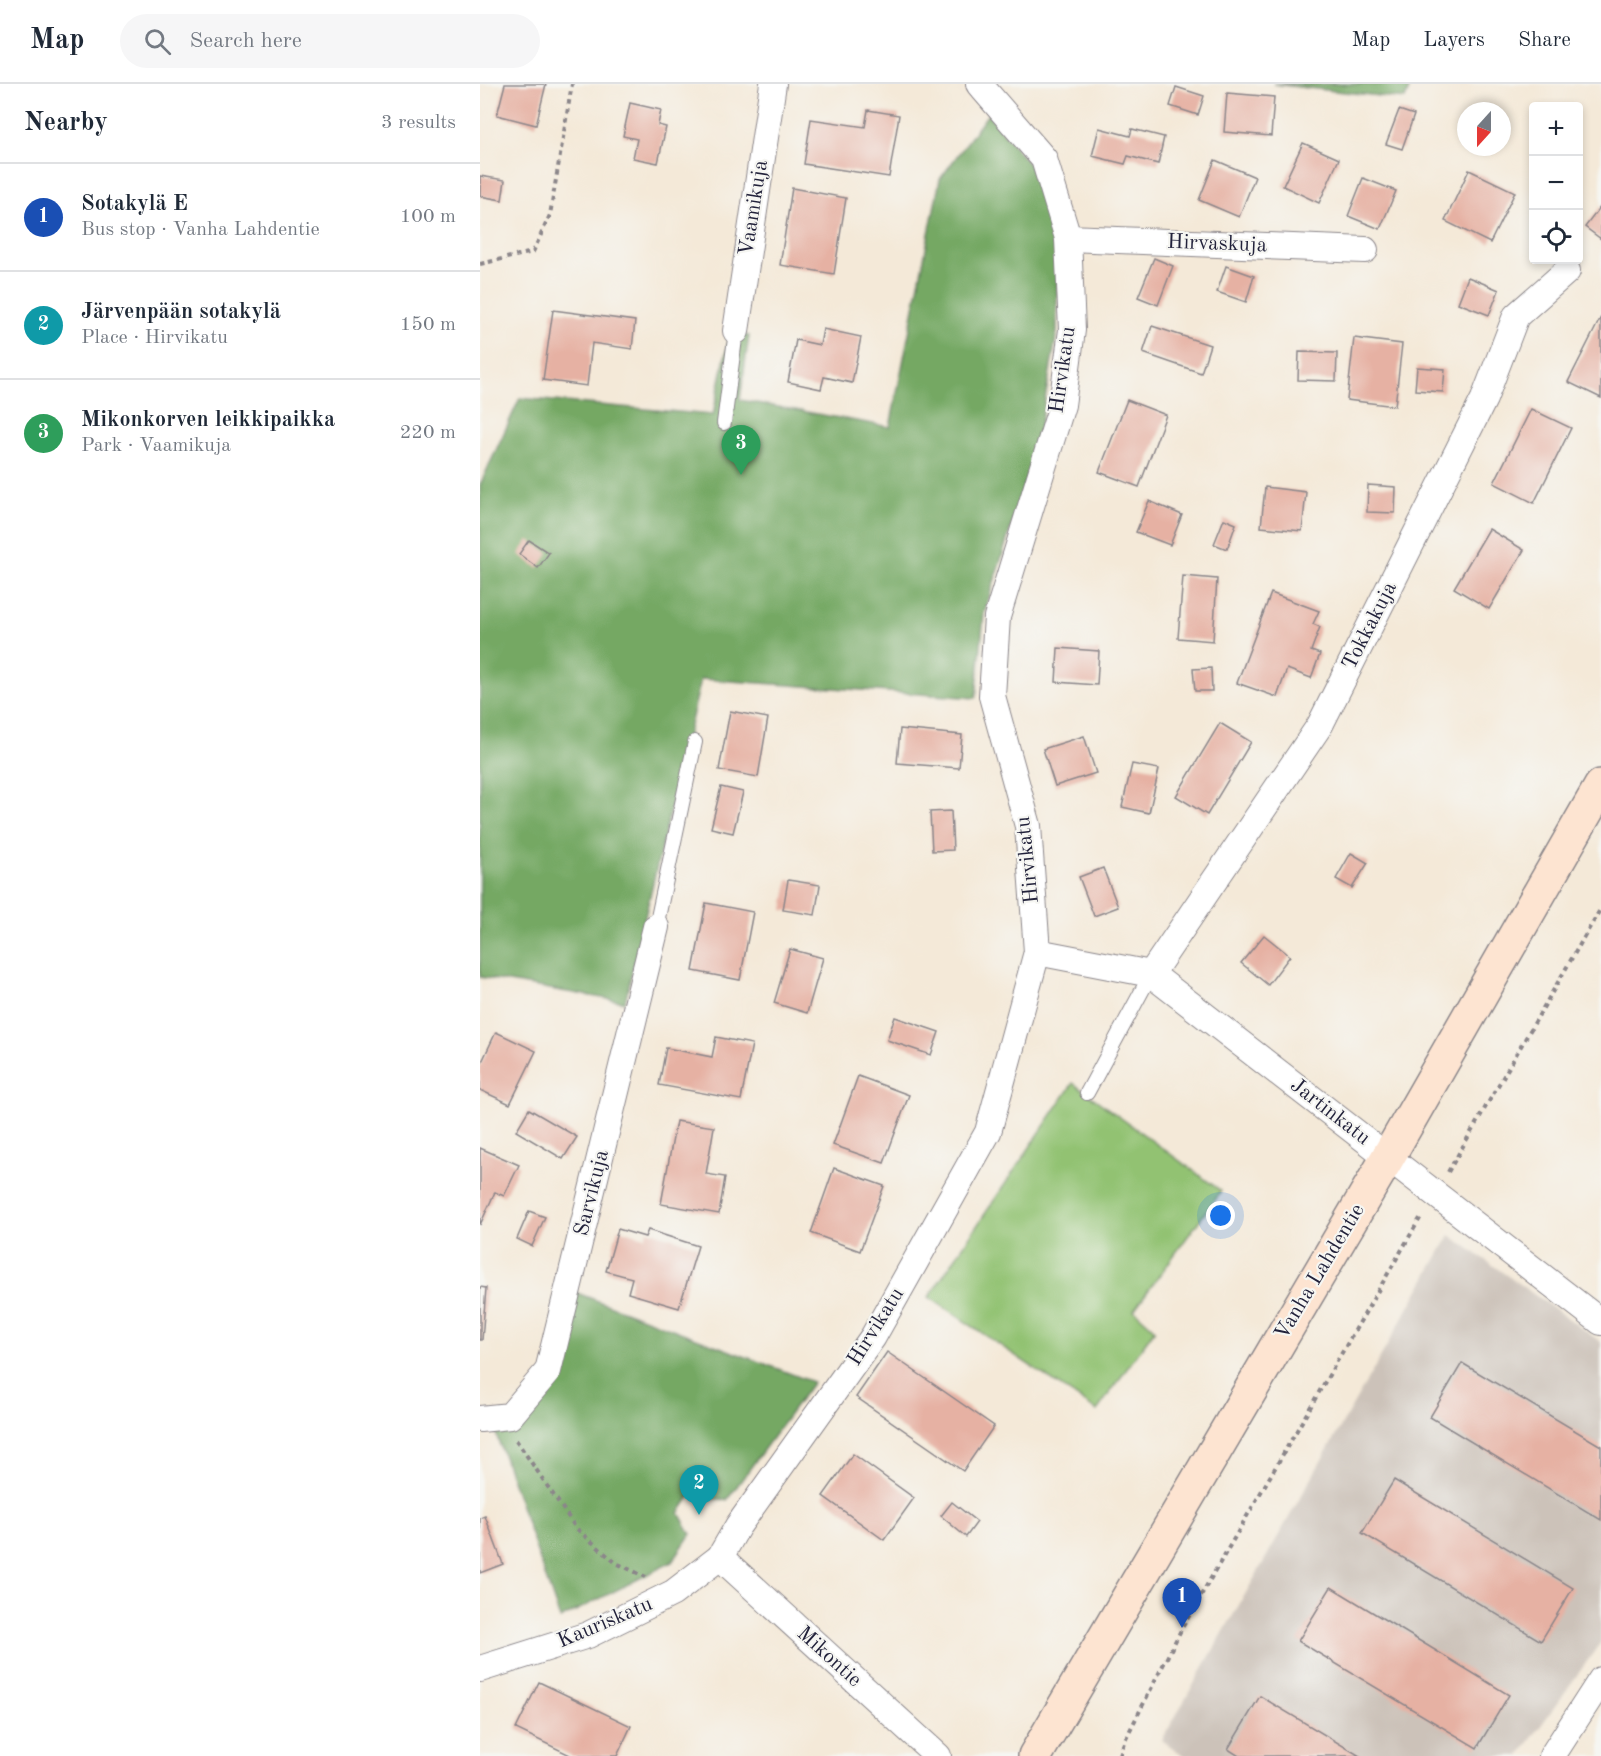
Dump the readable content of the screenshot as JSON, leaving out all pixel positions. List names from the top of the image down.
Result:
{
  "streets": {
    "main road": ["Vanha Lahdentie"],
    "street": [
      "Vaamikuja",
      "Hirvaskuja",
      "Hirvikatu",
      "Tokkakuja",
      "Jartinkatu",
      "Sarvikuja",
      "Kauriskatu",
      "Mikontie"
    ]
  },
  "crossings": [
    ["Hirvaskuja", "Hirvikatu"],
    ["Hirvikatu", "Jartinkatu"],
    ["Hirvikatu", "Kauriskatu"],
    ["Hirvikatu", "Mikontie"],
    ["Tokkakuja", "Jartinkatu"],
    ["Jartinkatu", "Vanha Lahdentie"],
    ["Kauriskatu", "Mikontie"]
  ],
  "north": "bottom",
  "page": {
    "header": "Map",
    "search": "Search here",
    "nav": ["Map", "Layers", "Share"],
    "heading": ["Nearby", "3 results"],
    "map_buttons": ["+", "−"],
    "list": [
      {
        "mark": "1",
        "name": "Sotakylä E",
        "note": "Bus stop · Vanha Lahdentie",
        "value": "100 m"
      },
      {
        "mark": "2",
        "name": "Järvenpään sotakylä",
        "note": "Place · Hirvikatu",
        "value": "150 m"
      },
      {
        "mark": "3",
        "name": "Mikonkorven leikkipaikka",
        "note": "Park · Vaamikuja",
        "value": "220 m"
      }
    ],
    "pins": ["3", "2", "1"]
  }
}
